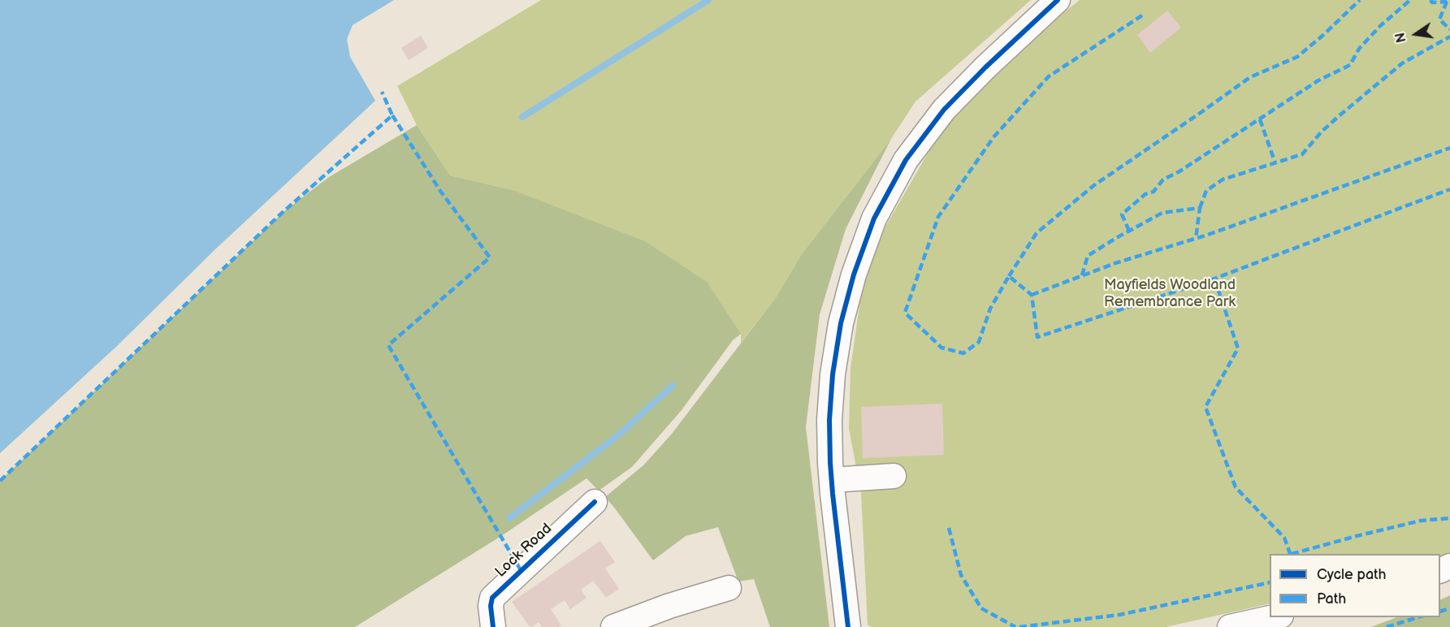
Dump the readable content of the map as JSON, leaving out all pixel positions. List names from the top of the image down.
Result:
{
  "streets": {
    "street": ["Lock Road"]
  },
  "parks": ["Mayfields Woodland Remembrance Park"],
  "legend": ["Cycle path", "Path"],
  "north": "left"
}
